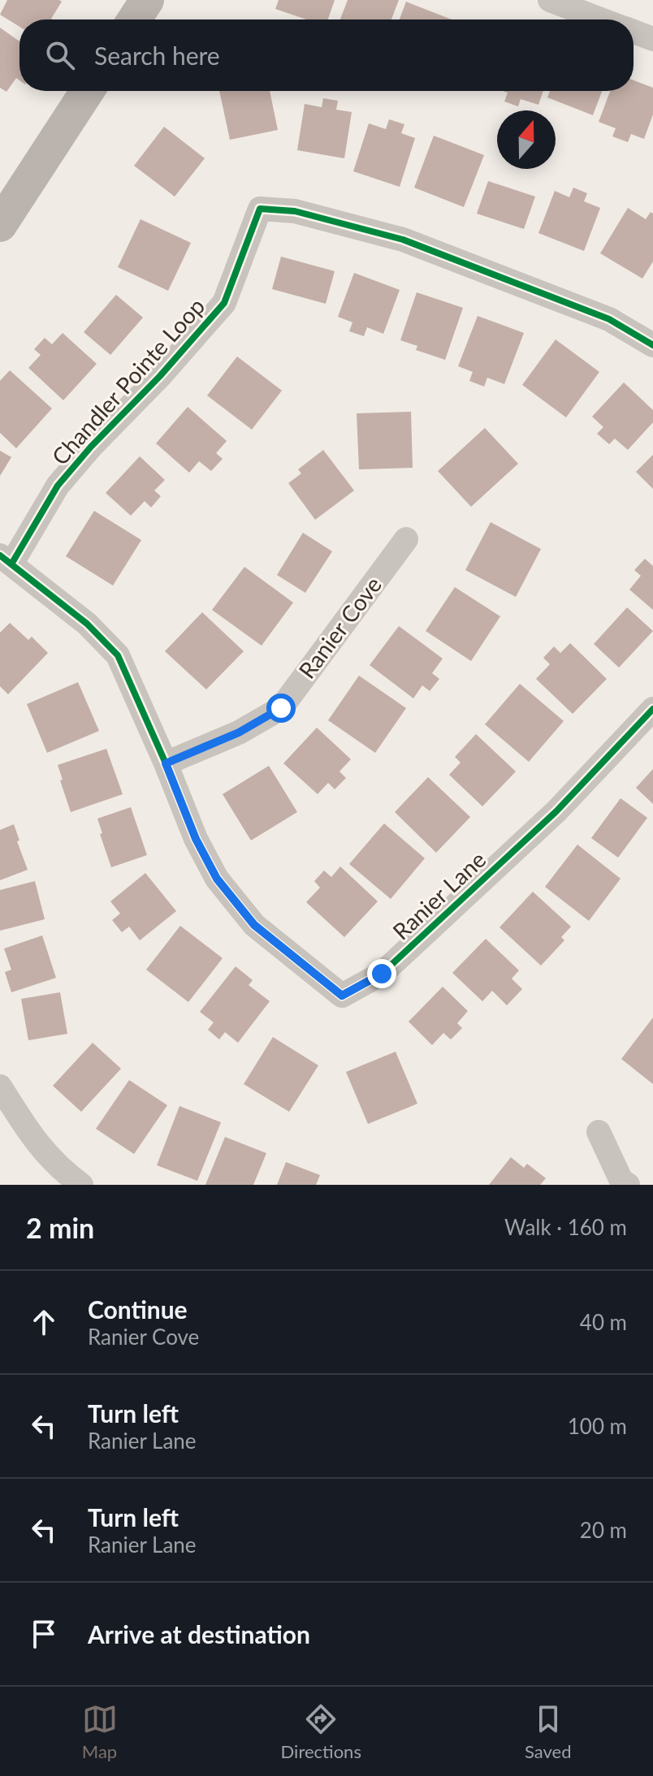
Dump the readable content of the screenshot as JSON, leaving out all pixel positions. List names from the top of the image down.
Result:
{
  "streets": {
    "street": ["Chandler Pointe Loop", "Ranier Cove", "Ranier Lane"]
  },
  "crossings": [
    ["Chandler Pointe Loop", "Ranier Lane"],
    ["Ranier Cove", "Ranier Lane"]
  ],
  "north": "top",
  "page": {
    "search": "Search here",
    "heading": ["2 min", "Walk · 160 m"],
    "list": [
      ["Continue", "Ranier Cove", "40 m"],
      ["Turn left", "Ranier Lane", "100 m"],
      ["Turn left", "Ranier Lane", "20 m"],
      "Arrive at destination"
    ],
    "nav": ["Map", "Directions", "Saved"]
  }
}
